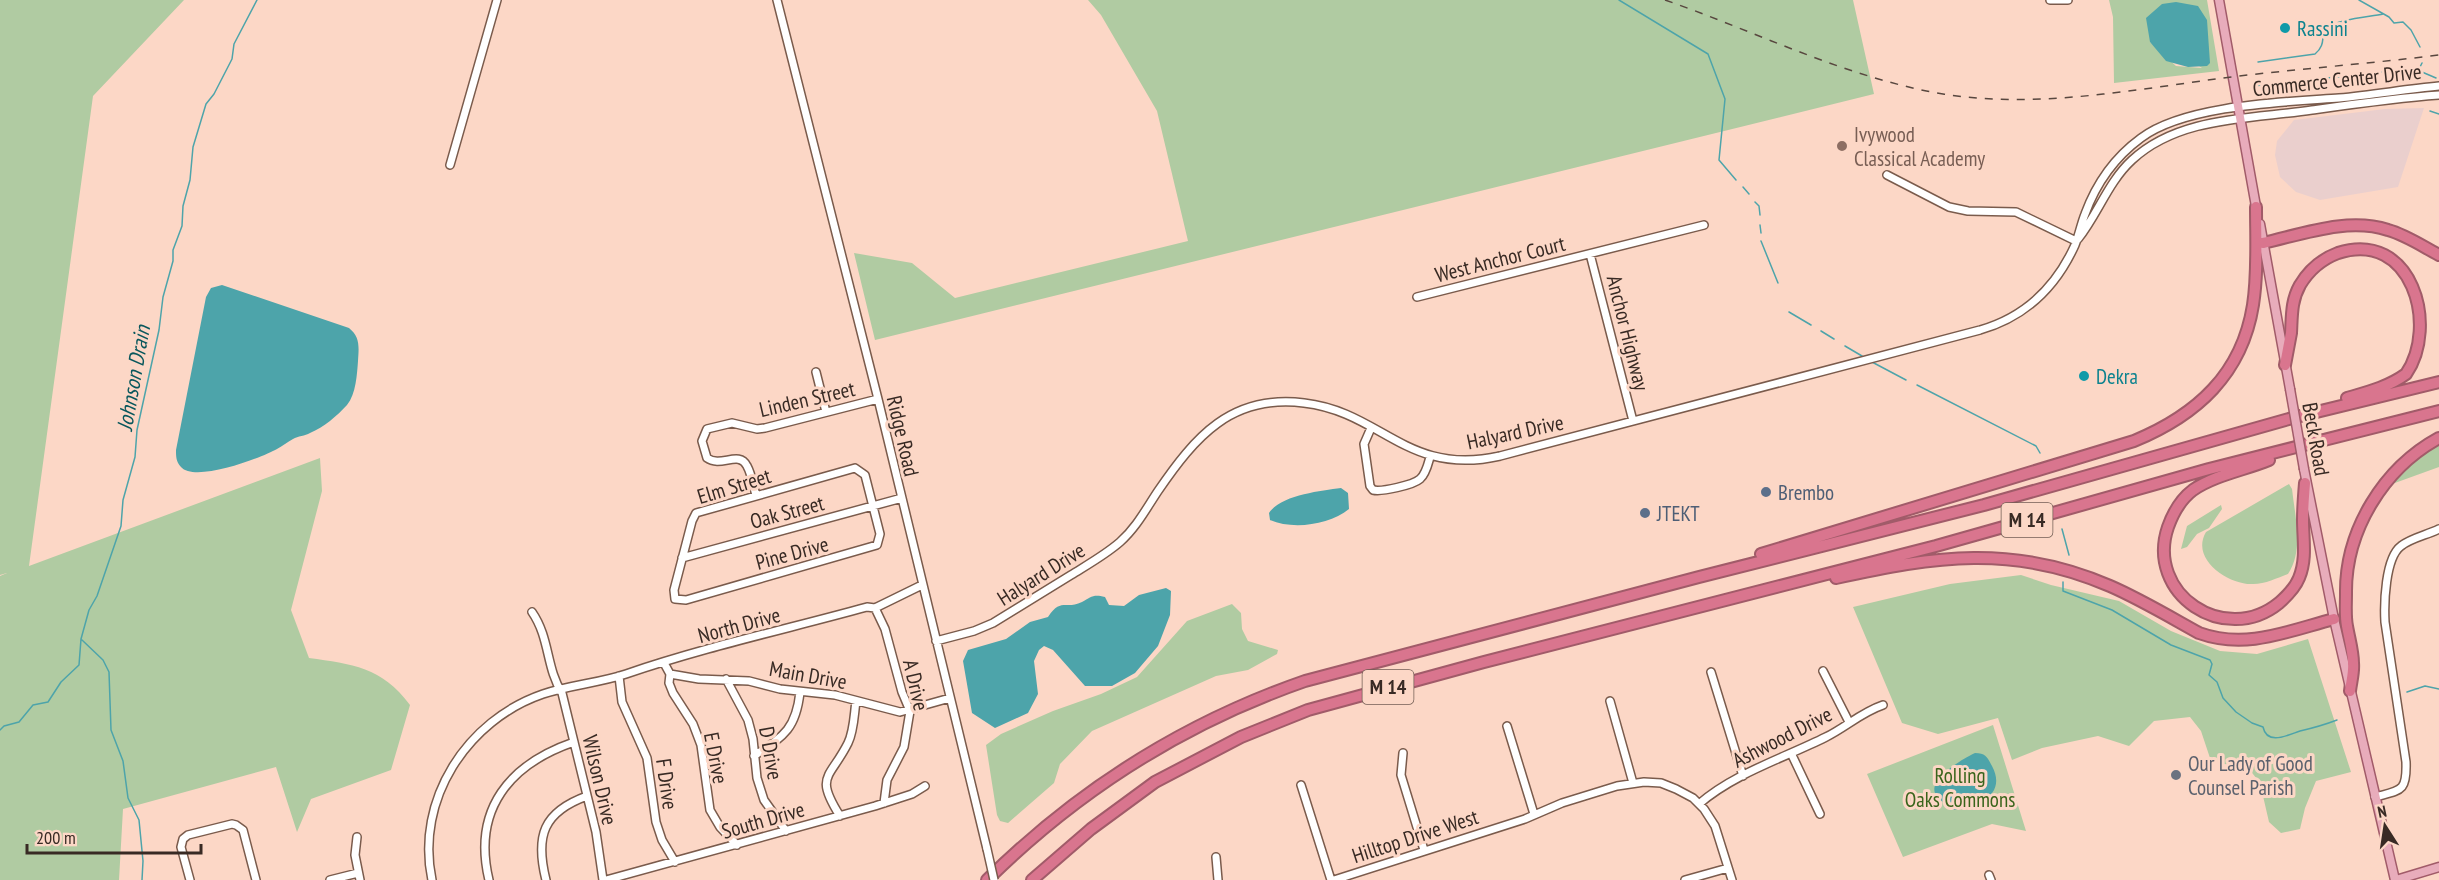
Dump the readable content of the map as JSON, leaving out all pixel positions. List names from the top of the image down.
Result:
{
  "streets": {
    "highway": ["M 14"],
    "main road": ["Beck Road"],
    "street": [
      "Commerce Center Drive",
      "West Anchor Court",
      "Anchor Highway",
      "Linden Street",
      "Halyard Drive",
      "Ridge Road",
      "Elm Street",
      "Oak Street",
      "Pine Drive",
      "North Drive",
      "Main Drive",
      "A Drive",
      "Ashwood Drive",
      "D Drive",
      "E Drive",
      "Wilson Drive",
      "F Drive",
      "South Drive",
      "Hilltop Drive West"
    ]
  },
  "crossings": [
    ["Commerce Center Drive", "Halyard Drive"],
    ["Commerce Center Drive", "Beck Road"],
    ["West Anchor Court", "Anchor Highway"],
    ["Anchor Highway", "Halyard Drive"],
    ["Linden Street", "Ridge Road"],
    ["Linden Street", "Elm Street"],
    ["Halyard Drive", "Ridge Road"],
    ["Halyard Drive", "Beck Road"],
    ["Ridge Road", "Oak Street"],
    ["Ridge Road", "North Drive"],
    ["Ridge Road", "Main Drive"],
    ["Elm Street", "Oak Street"],
    ["Elm Street", "Pine Drive"],
    ["Oak Street", "Pine Drive"],
    ["North Drive", "A Drive"],
    ["North Drive", "Wilson Drive"],
    ["North Drive", "F Drive"],
    ["Main Drive", "A Drive"],
    ["Main Drive", "D Drive"],
    ["Main Drive", "E Drive"],
    ["A Drive", "South Drive"],
    ["Ashwood Drive", "Hilltop Drive West"],
    ["D Drive", "South Drive"],
    ["E Drive", "South Drive"],
    ["Wilson Drive", "South Drive"],
    ["F Drive", "South Drive"]
  ],
  "water": ["Johnson Drain"],
  "parks": ["Rolling Oaks Commons"],
  "places": [
    "Rassini",
    "Ivywood Classical Academy",
    "Dekra",
    "Brembo",
    "JTEKT",
    "Our Lady of Good Counsel Parish"
  ],
  "scale_bar": "200 m",
  "north": "top"
}
